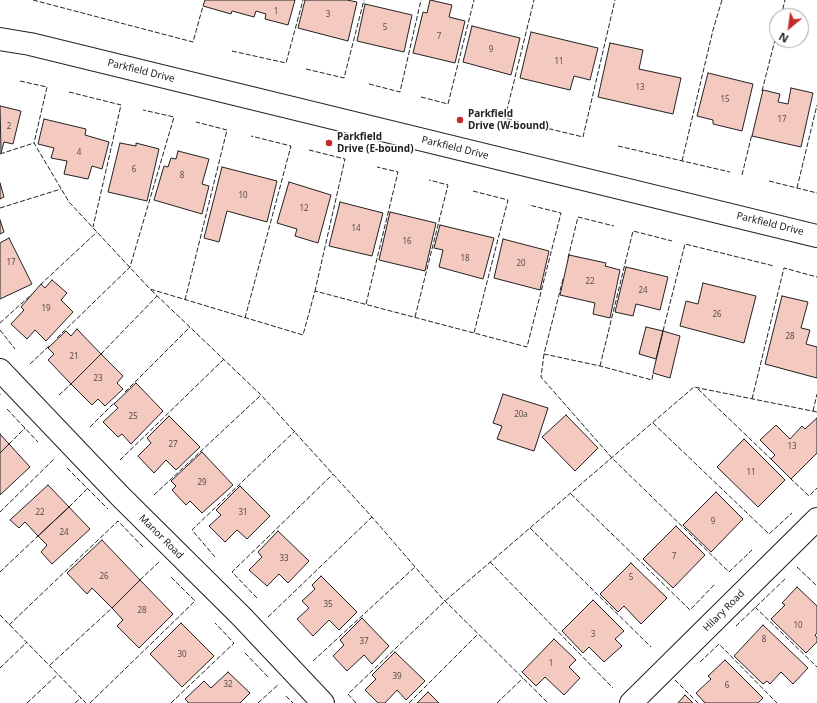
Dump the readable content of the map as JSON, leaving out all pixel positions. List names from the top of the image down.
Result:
{
  "streets": {
    "street": ["Parkfield Drive", "Manor Road", "Hilary Road"]
  },
  "places": ["Parkfield Drive (W-bound)", "Parkfield Drive (E-bound)"],
  "house_numbers": [
    "1",
    "3",
    "5",
    "7",
    "9",
    "11",
    "13",
    "15",
    "17",
    "2",
    "4",
    "6",
    "8",
    "10",
    "12",
    "14",
    "16",
    "18",
    "17",
    "20",
    "22",
    "24",
    "19",
    "26",
    "28",
    "21",
    "23",
    "20a",
    "25",
    "27",
    "13",
    "11",
    "29",
    "22",
    "31",
    "9",
    "24",
    "7",
    "33",
    "26",
    "5",
    "35",
    "28",
    "10",
    "3",
    "8",
    "37",
    "30",
    "1",
    "39",
    "32",
    "6"
  ],
  "north": "bottom left"
}
